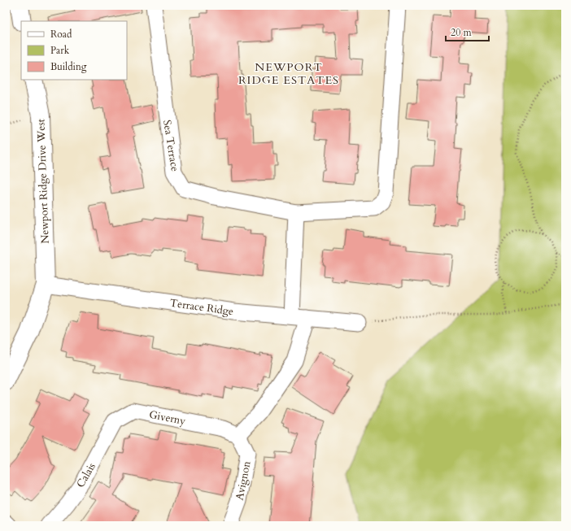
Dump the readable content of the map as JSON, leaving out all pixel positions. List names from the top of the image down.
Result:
{
  "streets": {
    "street": [
      "Sea Terrace",
      "Newport Ridge Drive West",
      "Terrace Ridge",
      "Giverny",
      "Calais",
      "Avignon"
    ]
  },
  "crossings": [
    ["Newport Ridge Drive West", "Terrace Ridge"],
    ["Giverny", "Calais"],
    ["Giverny", "Avignon"]
  ],
  "districts": ["NEWPORT RIDGE ESTATES"],
  "legend": ["Road", "Park", "Building"],
  "scale_bar": "20 m"
}
